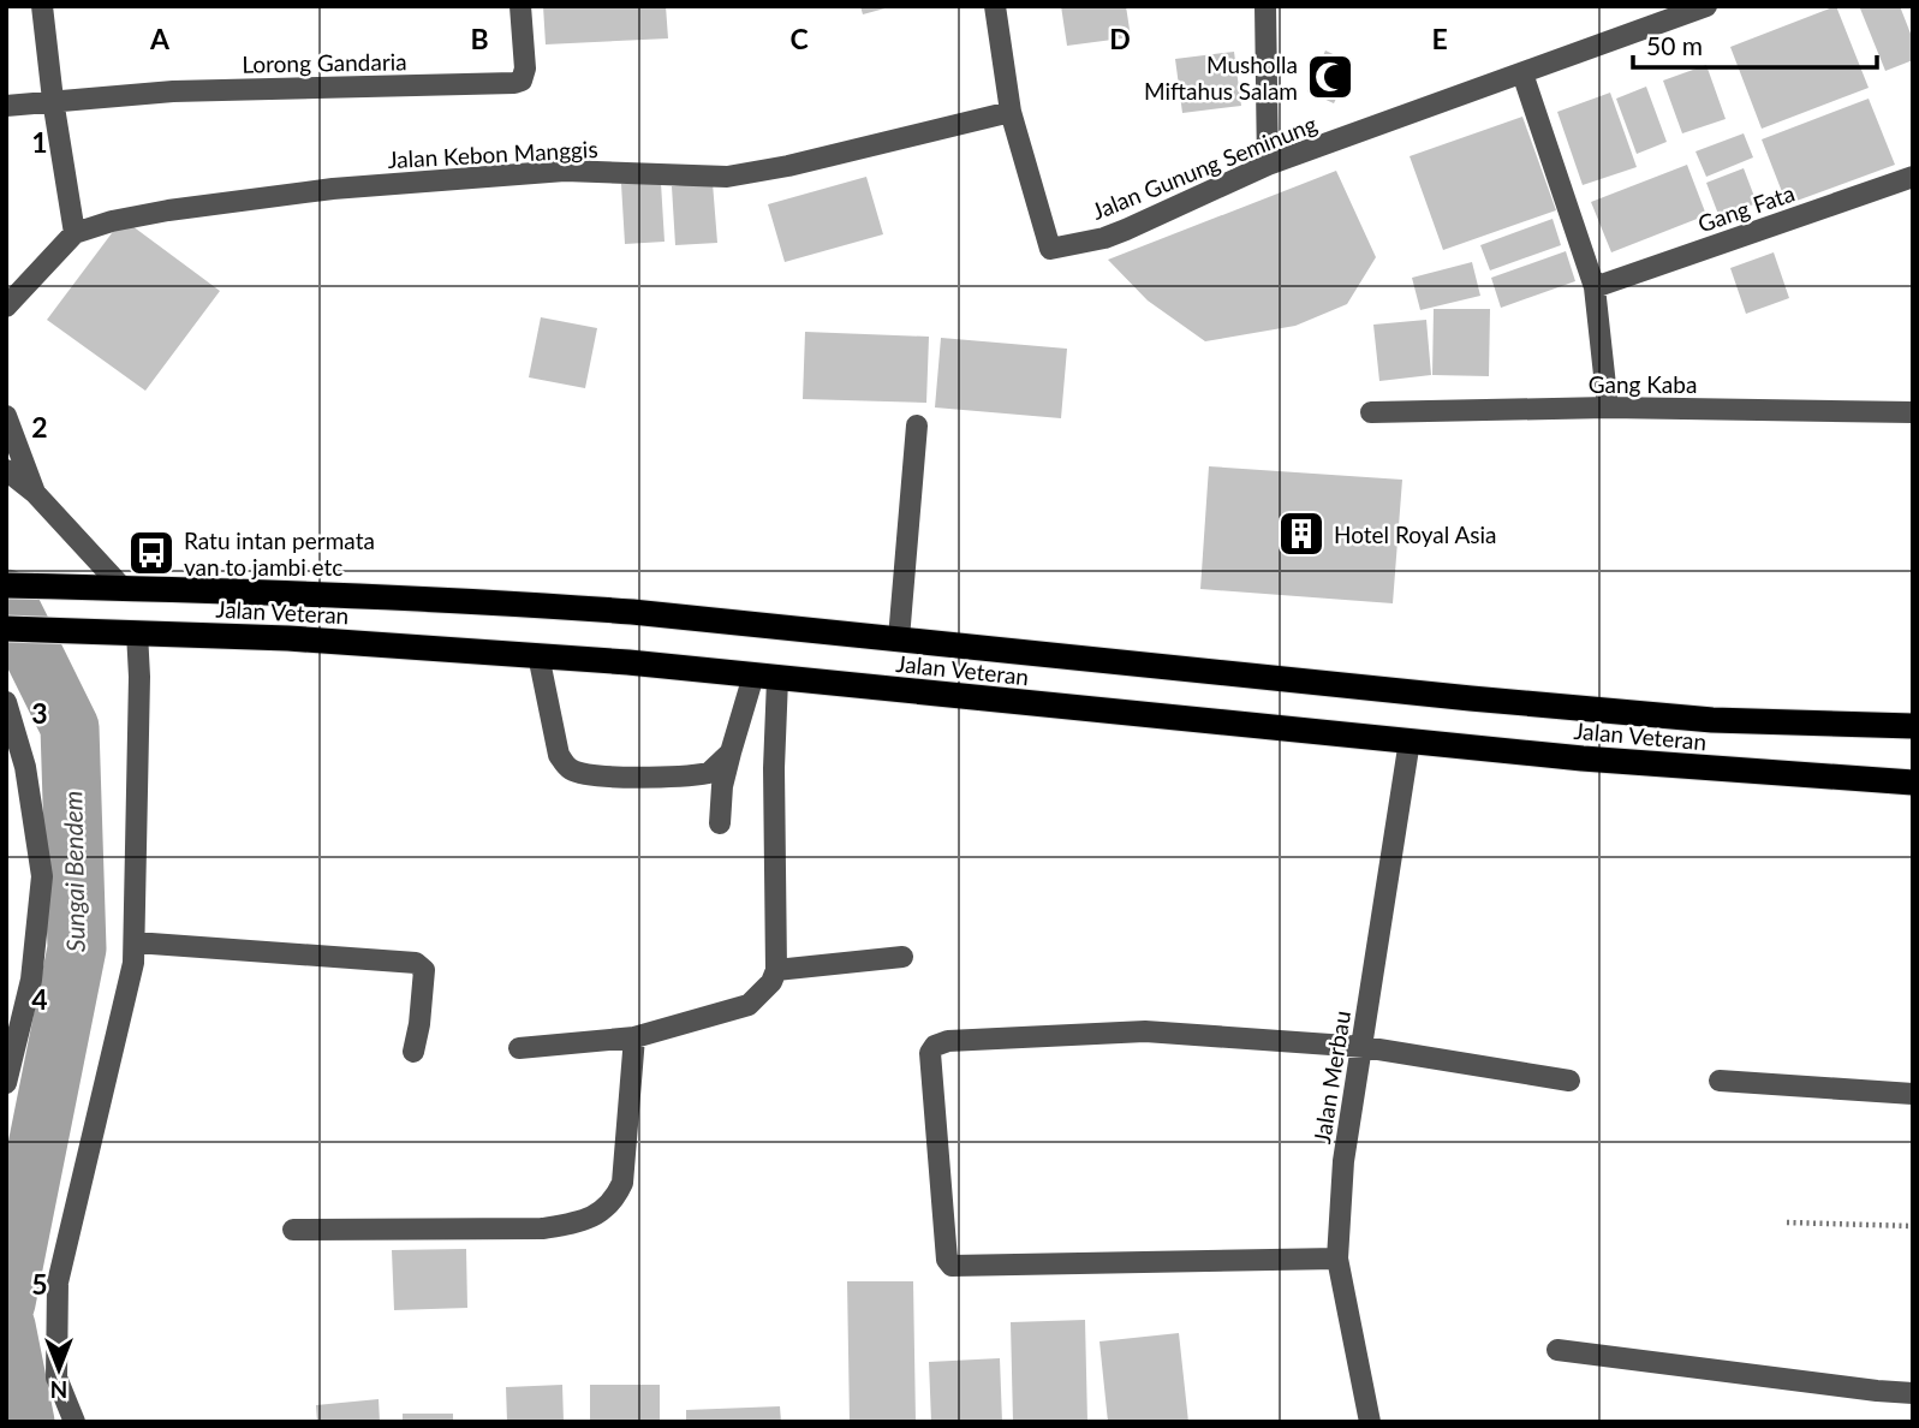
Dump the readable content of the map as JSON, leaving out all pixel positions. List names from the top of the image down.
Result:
{
  "streets": {
    "highway": ["Jalan Veteran"],
    "street": [
      "Lorong Gandaria",
      "Jalan Kebon Manggis",
      "Jalan Gunung Seminung",
      "Gang Fata",
      "Gang Kaba",
      "Jalan Merbau"
    ]
  },
  "crossings": [
    ["Jalan Kebon Manggis", "Jalan Gunung Seminung"],
    ["Jalan Veteran", "Jalan Merbau"]
  ],
  "water": ["Sungai Bendem"],
  "places": {
    "mosque": ["Musholla Miftahus Salam"],
    "building": ["Hotel Royal Asia"],
    "bus stop": ["Ratu intan permata van to jambi etc"]
  },
  "scale_bar": "50 m",
  "north": "bottom",
  "grid": {
    "columns": [
      "A",
      "B",
      "C",
      "D",
      "E"
    ],
    "rows": [
      "1",
      "2",
      "3",
      "4",
      "5"
    ]
  }
}
